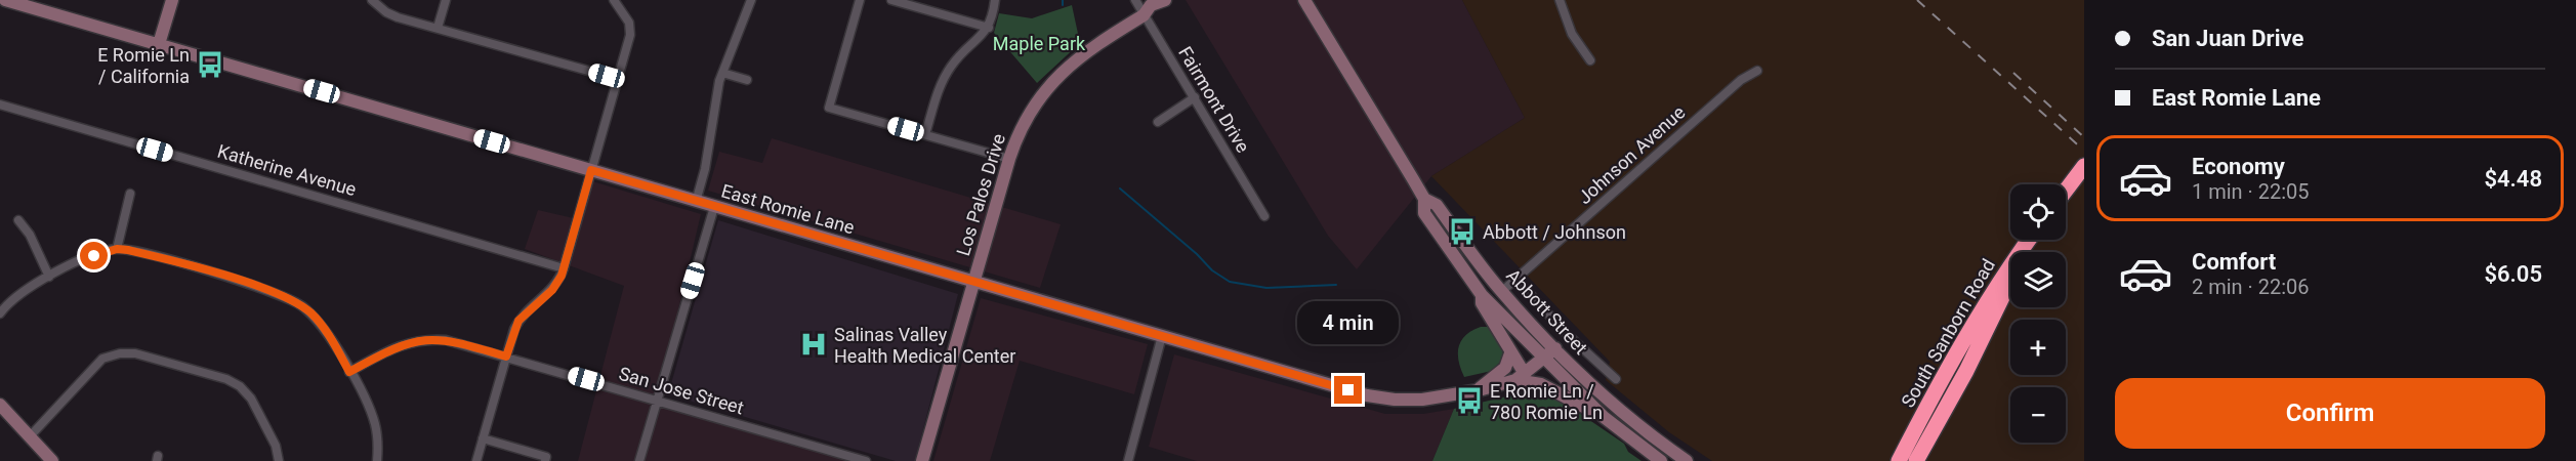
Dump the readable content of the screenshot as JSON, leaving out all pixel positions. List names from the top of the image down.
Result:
{
  "streets": {
    "highway": ["South Sanborn Road"],
    "main road": ["Los Palos Drive", "East Romie Lane", "Abbott Street"],
    "street": [
      "Fairmont Drive",
      "Johnson Avenue",
      "Katherine Avenue",
      "San Jose Street"
    ]
  },
  "crossings": [
    ["Fairmont Drive", "Los Palos Drive"],
    ["Johnson Avenue", "Abbott Street"],
    ["Los Palos Drive", "East Romie Lane"],
    ["East Romie Lane", "Abbott Street"]
  ],
  "parks": ["Maple Park"],
  "places": {
    "bus stop": ["E Romie Ln / California", "Abbott / Johnson", "E Romie Ln / 780 Romie Ln"],
    "hospital": ["Salinas Valley Health Medical Center"]
  },
  "page": {
    "banner": ["San Juan Drive", "East Romie Lane"],
    "list": [
      {
        "name": "Economy",
        "note": "1 min · 22:05",
        "value": "$4.48"
      },
      {
        "name": "Comfort",
        "note": "2 min · 22:06",
        "value": "$6.05"
      }
    ],
    "map_buttons": ["+", "−"],
    "bubble": "4 min",
    "buttons": "Confirm"
  }
}
